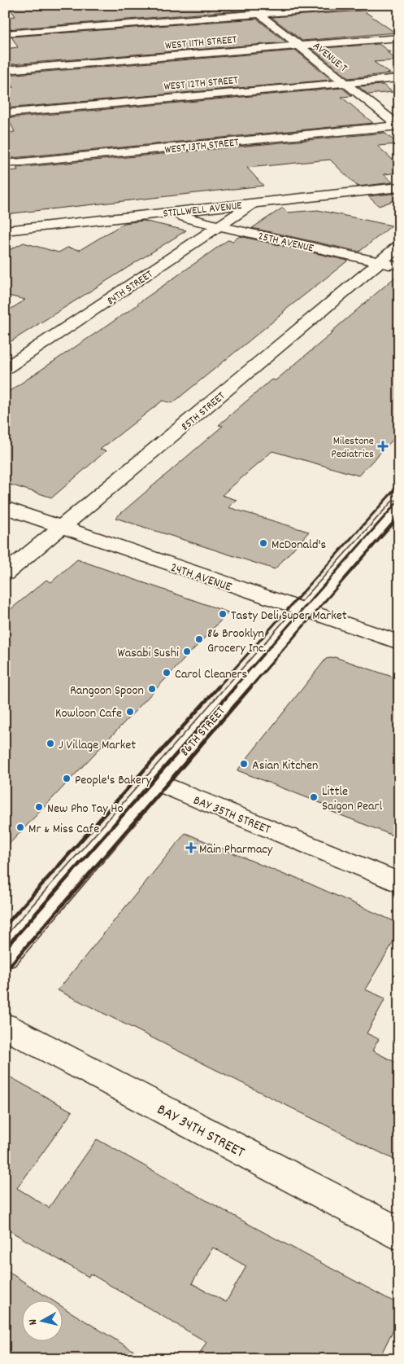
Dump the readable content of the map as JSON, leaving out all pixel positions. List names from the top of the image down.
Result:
{
  "streets": {
    "street": [
      "WEST 11TH STREET",
      "AVENUE T",
      "WEST 12TH STREET",
      "WEST 13TH STREET",
      "STILLWELL AVENUE",
      "25TH AVENUE",
      "84TH STREET",
      "85TH STREET",
      "24TH AVENUE",
      "86TH STREET",
      "BAY 35TH STREET",
      "BAY 34TH STREET"
    ]
  },
  "crossings": [
    ["WEST 11TH STREET", "AVENUE T"],
    ["AVENUE T", "WEST 12TH STREET"],
    ["AVENUE T", "WEST 13TH STREET"],
    ["STILLWELL AVENUE", "25TH AVENUE"],
    ["STILLWELL AVENUE", "84TH STREET"],
    ["25TH AVENUE", "84TH STREET"],
    ["25TH AVENUE", "85TH STREET"],
    ["85TH STREET", "24TH AVENUE"],
    ["24TH AVENUE", "86TH STREET"],
    ["86TH STREET", "BAY 35TH STREET"]
  ],
  "places": {
    "health": ["Milestone Pediatrics", "Main Pharmacy"],
    "other": [
      "McDonald's",
      "Tasty Deli Super Market",
      "86 Brooklyn Grocery Inc.",
      "Wasabi Sushi",
      "Carol Cleaners",
      "Rangoon Spoon",
      "Kowloon Cafe",
      "J Village Market",
      "Asian Kitchen",
      "People's Bakery",
      "Little Saigon Pearl",
      "New Pho Tay Ho",
      "Mr & Miss Cafe"
    ]
  },
  "north": "left"
}
